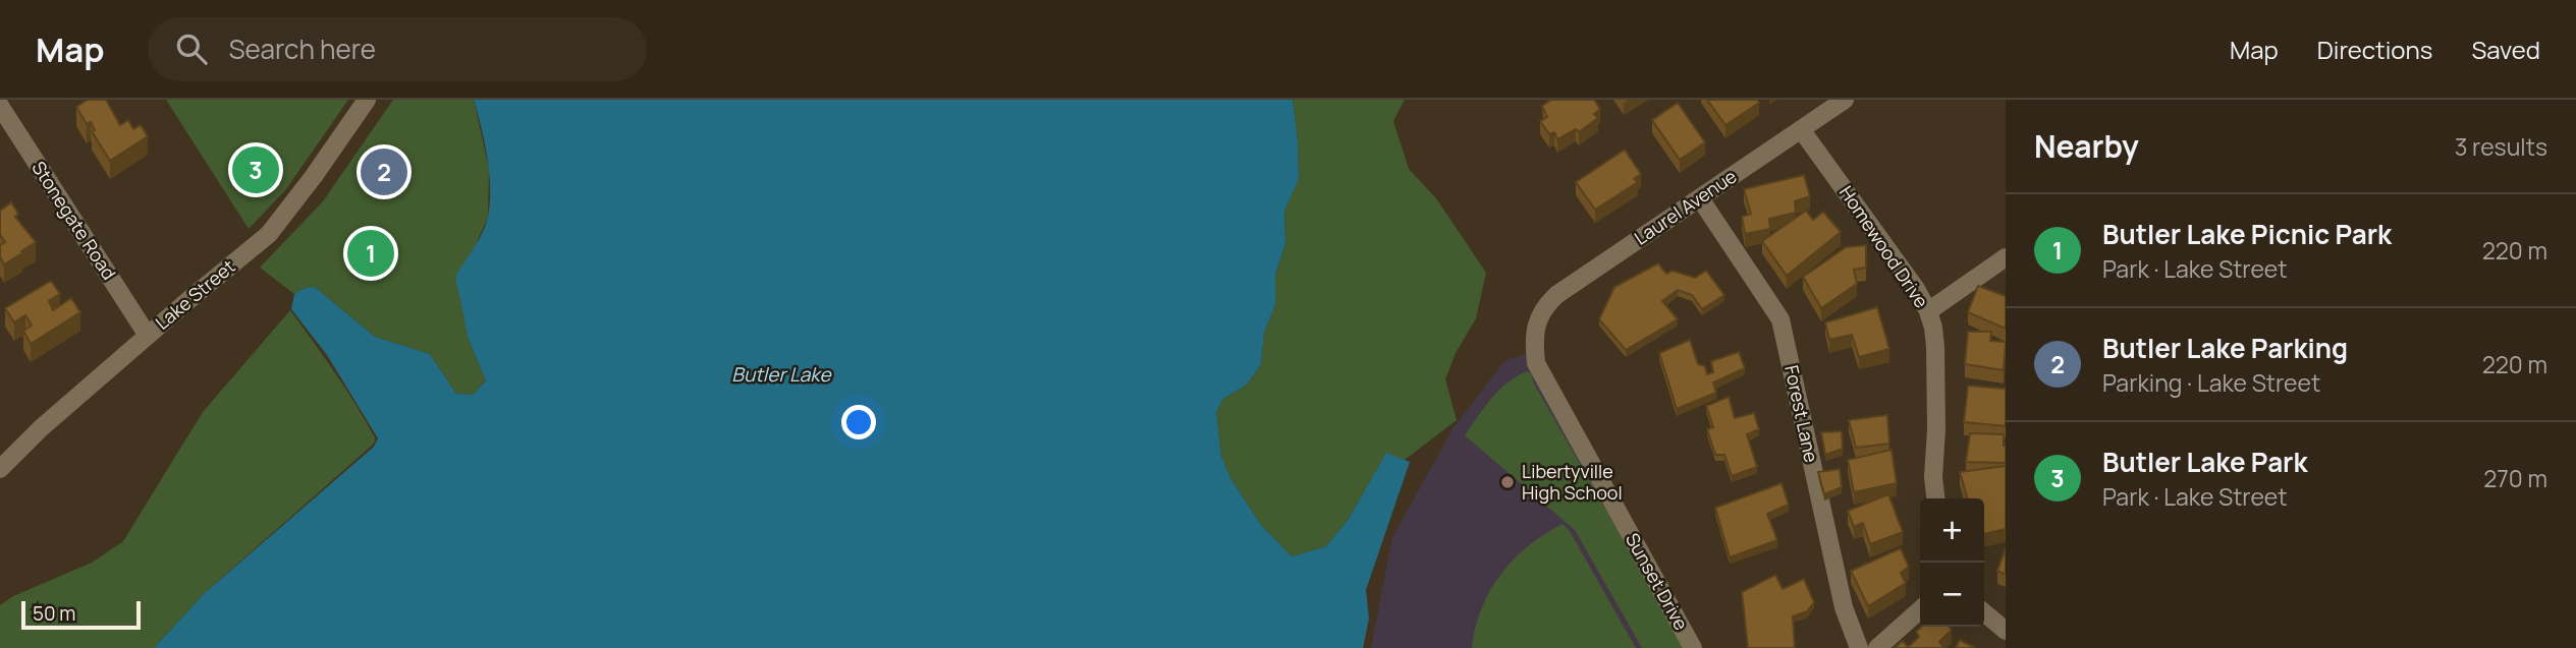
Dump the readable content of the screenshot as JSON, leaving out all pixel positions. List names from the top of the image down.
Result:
{
  "streets": {
    "street": [
      "Laurel Avenue",
      "Stonegate Road",
      "Homewood Drive",
      "Lake Street",
      "Forest Lane",
      "Sunset Drive"
    ]
  },
  "crossings": [
    ["Laurel Avenue", "Homewood Drive"],
    ["Laurel Avenue", "Forest Lane"],
    ["Laurel Avenue", "Sunset Drive"],
    ["Stonegate Road", "Lake Street"]
  ],
  "water": ["Butler Lake"],
  "places": ["Libertyville High School"],
  "scale_bar": "50 m",
  "page": {
    "header": "Map",
    "search": "Search here",
    "nav": ["Map", "Directions", "Saved"],
    "heading": ["Nearby", "3 results"],
    "pins": ["3", "2", "1"],
    "list": [
      {
        "mark": "1",
        "name": "Butler Lake Picnic Park",
        "note": "Park · Lake Street",
        "value": "220 m"
      },
      {
        "mark": "2",
        "name": "Butler Lake Parking",
        "note": "Parking · Lake Street",
        "value": "220 m"
      },
      {
        "mark": "3",
        "name": "Butler Lake Park",
        "note": "Park · Lake Street",
        "value": "270 m"
      }
    ],
    "map_buttons": ["+", "−"],
    "scale": "50 m"
  }
}
